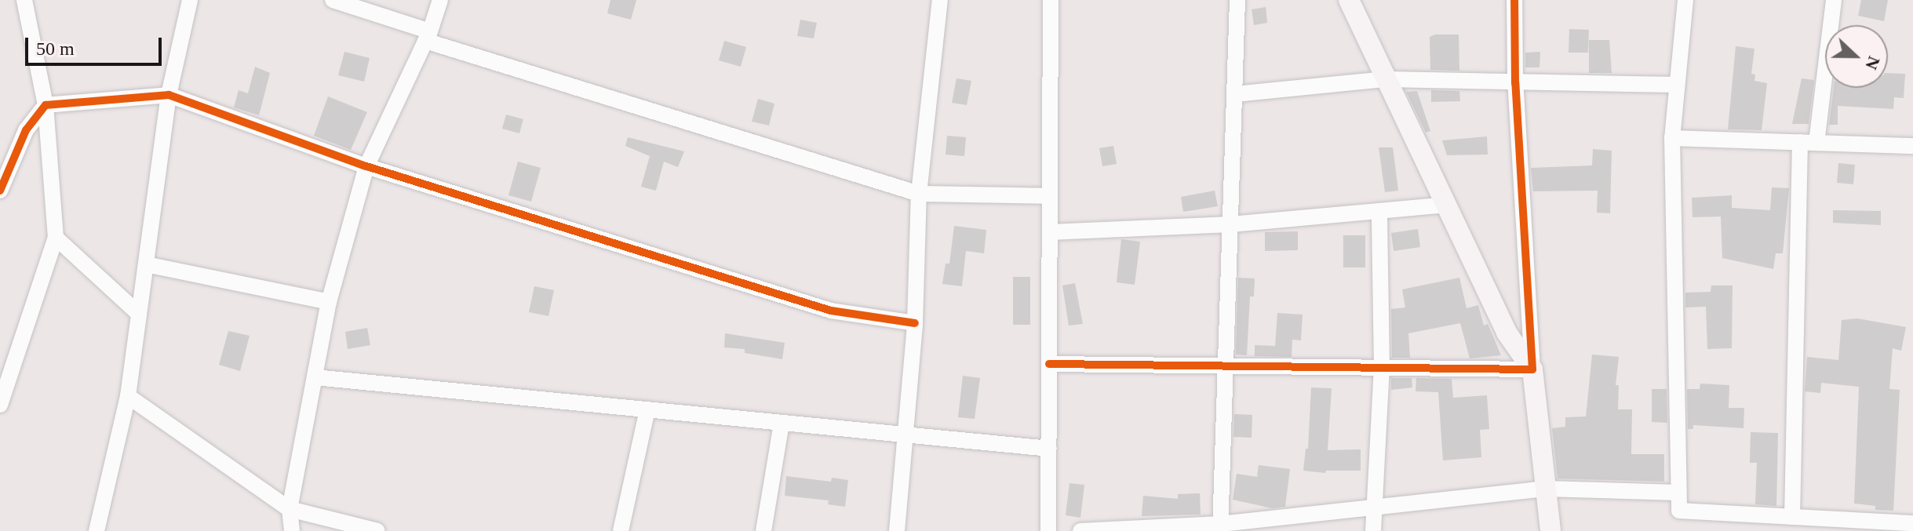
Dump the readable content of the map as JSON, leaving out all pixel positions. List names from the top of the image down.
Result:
{
  "scale_bar": "50 m",
  "north": "right"
}
